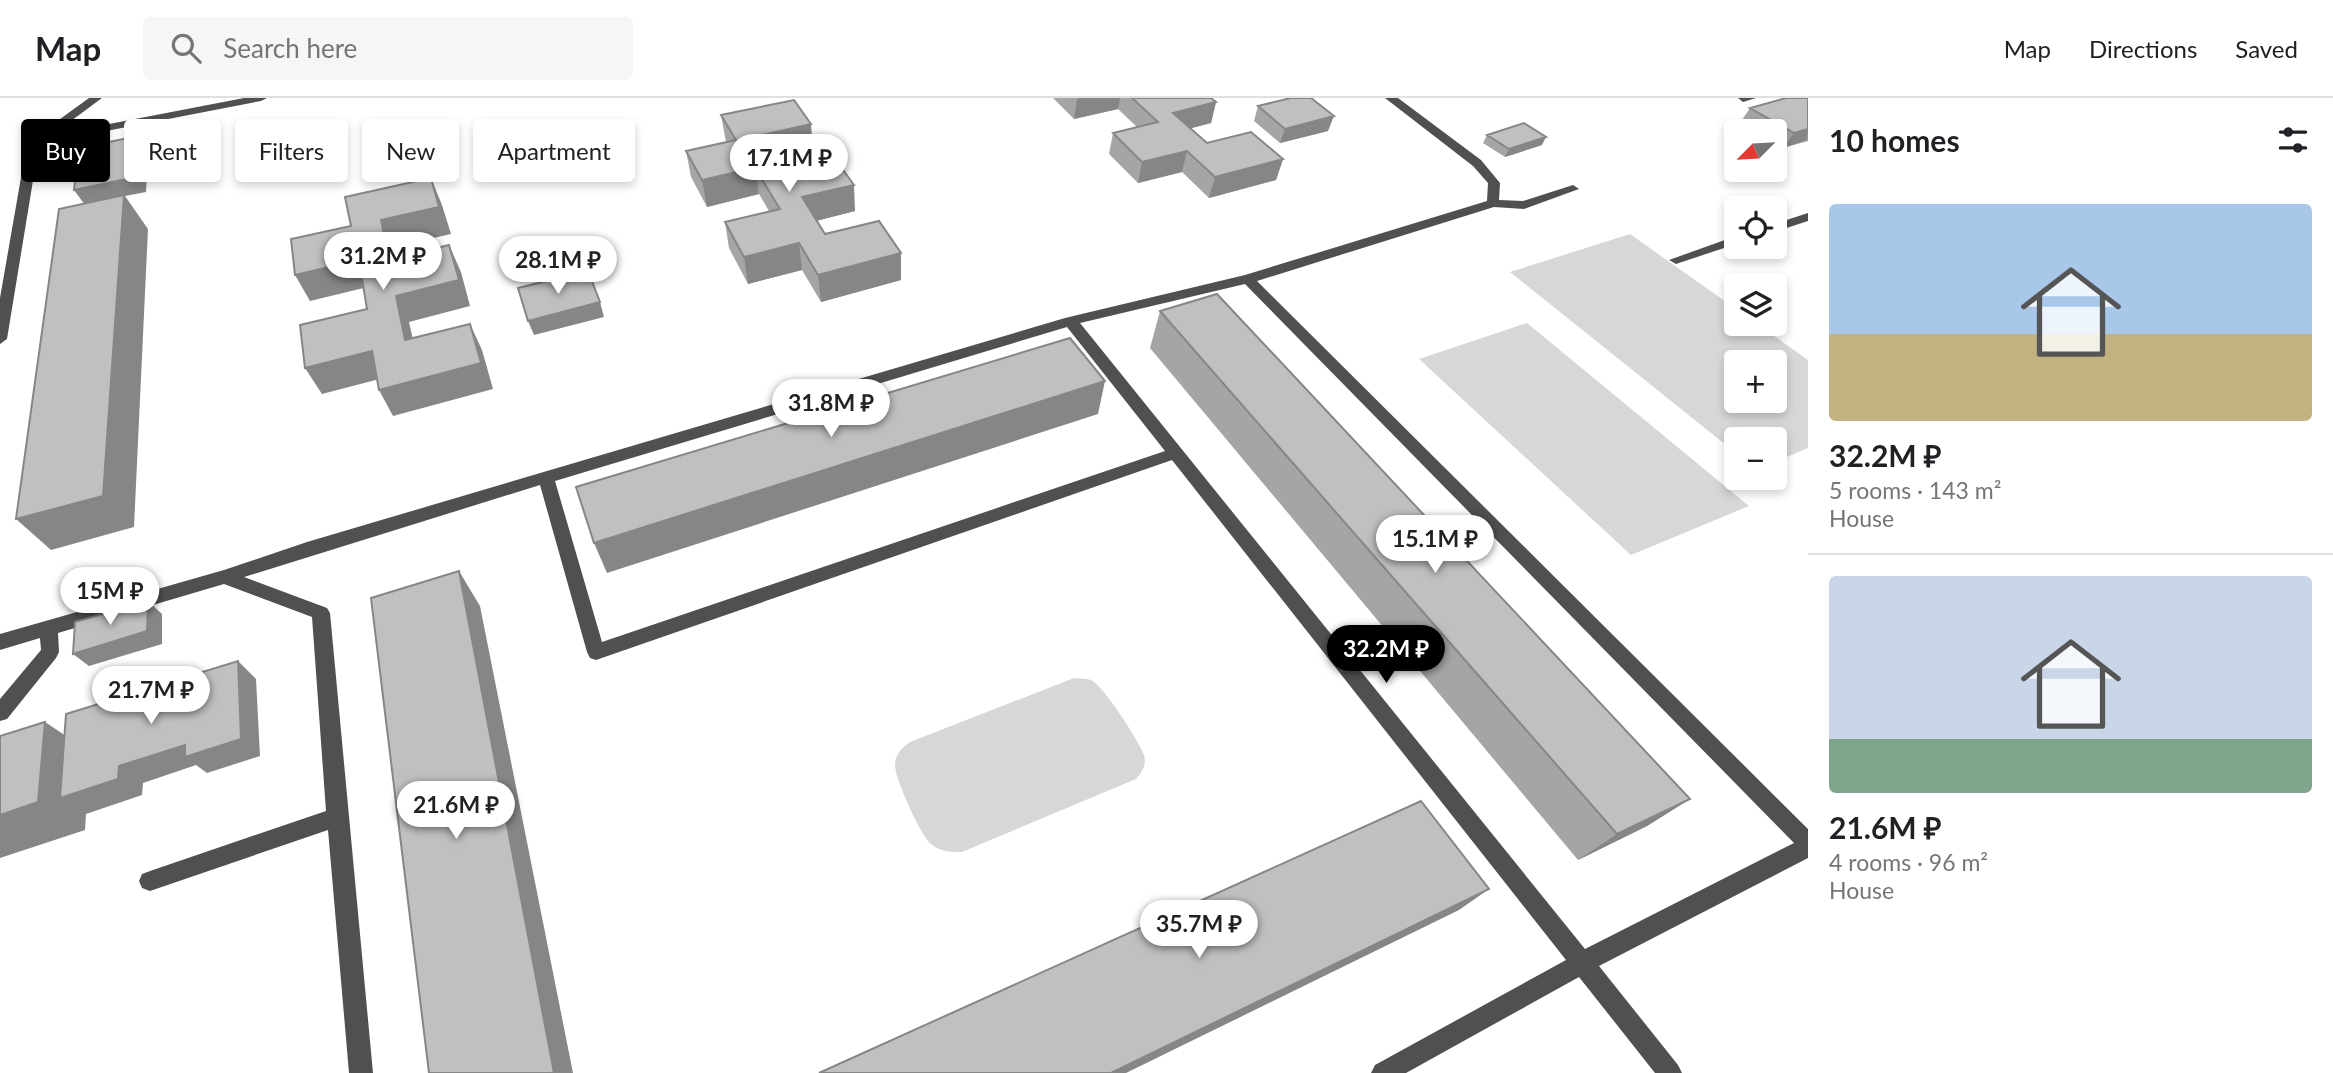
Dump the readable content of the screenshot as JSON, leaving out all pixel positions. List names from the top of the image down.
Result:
{
  "north": "bottom left",
  "page": {
    "header": "Map",
    "search": "Search here",
    "nav": ["Map", "Directions", "Saved"],
    "heading": "10 homes",
    "map_buttons": ["+", "−"],
    "chip": [
      "Buy",
      "Rent",
      "Filters",
      "New",
      "Apartment"
    ],
    "price": [
      "17.1M ₽",
      "31.2M ₽",
      "28.1M ₽",
      "31.8M ₽",
      "15.1M ₽",
      "15M ₽",
      "32.2M ₽",
      "21.7M ₽",
      "21.6M ₽",
      "35.7M ₽"
    ],
    "list": [
      {
        "name": "32.2M ₽",
        "note": "5 rooms · 143 m² · House"
      },
      {
        "name": "21.6M ₽",
        "note": "4 rooms · 96 m² · House"
      }
    ]
  }
}
